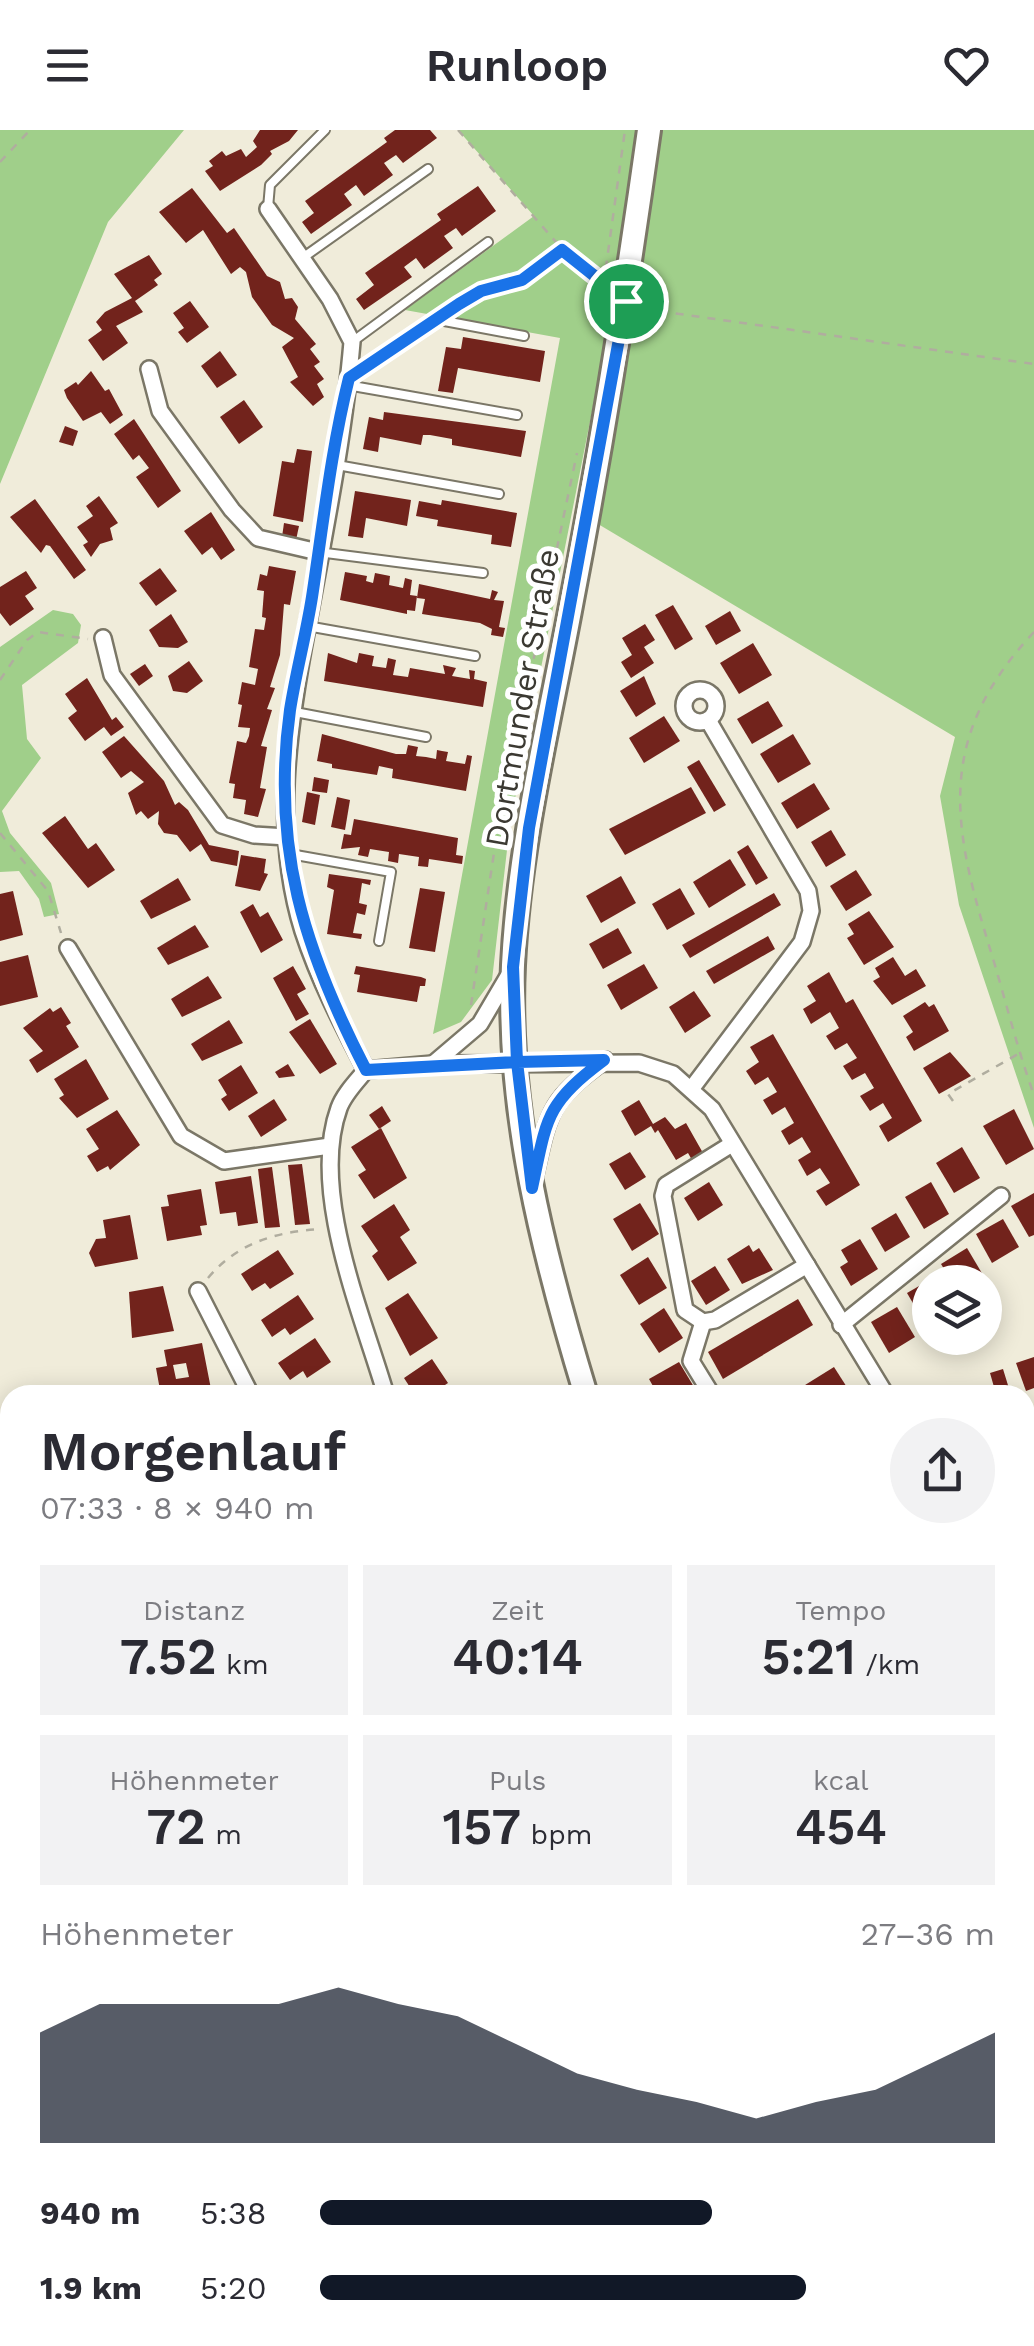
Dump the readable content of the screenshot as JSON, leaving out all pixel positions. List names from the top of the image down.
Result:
{
  "streets": {
    "main road": ["Dortmunder Straße"]
  },
  "page": {
    "header": "Runloop",
    "heading": ["Morgenlauf", "07:33 · 8 × 940 m"],
    "stats": [
      ["Distanz", "7.52 km"],
      ["Zeit", "40:14"],
      ["Tempo", "5:21 /km"],
      ["Höhenmeter", "72 m"],
      ["Puls", "157 bpm"],
      ["kcal", "454"]
    ],
    "chart": ["Höhenmeter", "27–36 m"],
    "list": [
      {
        "name": "940 m",
        "note": "5:38"
      },
      {
        "name": "1.9 km",
        "note": "5:20"
      }
    ]
  }
}
